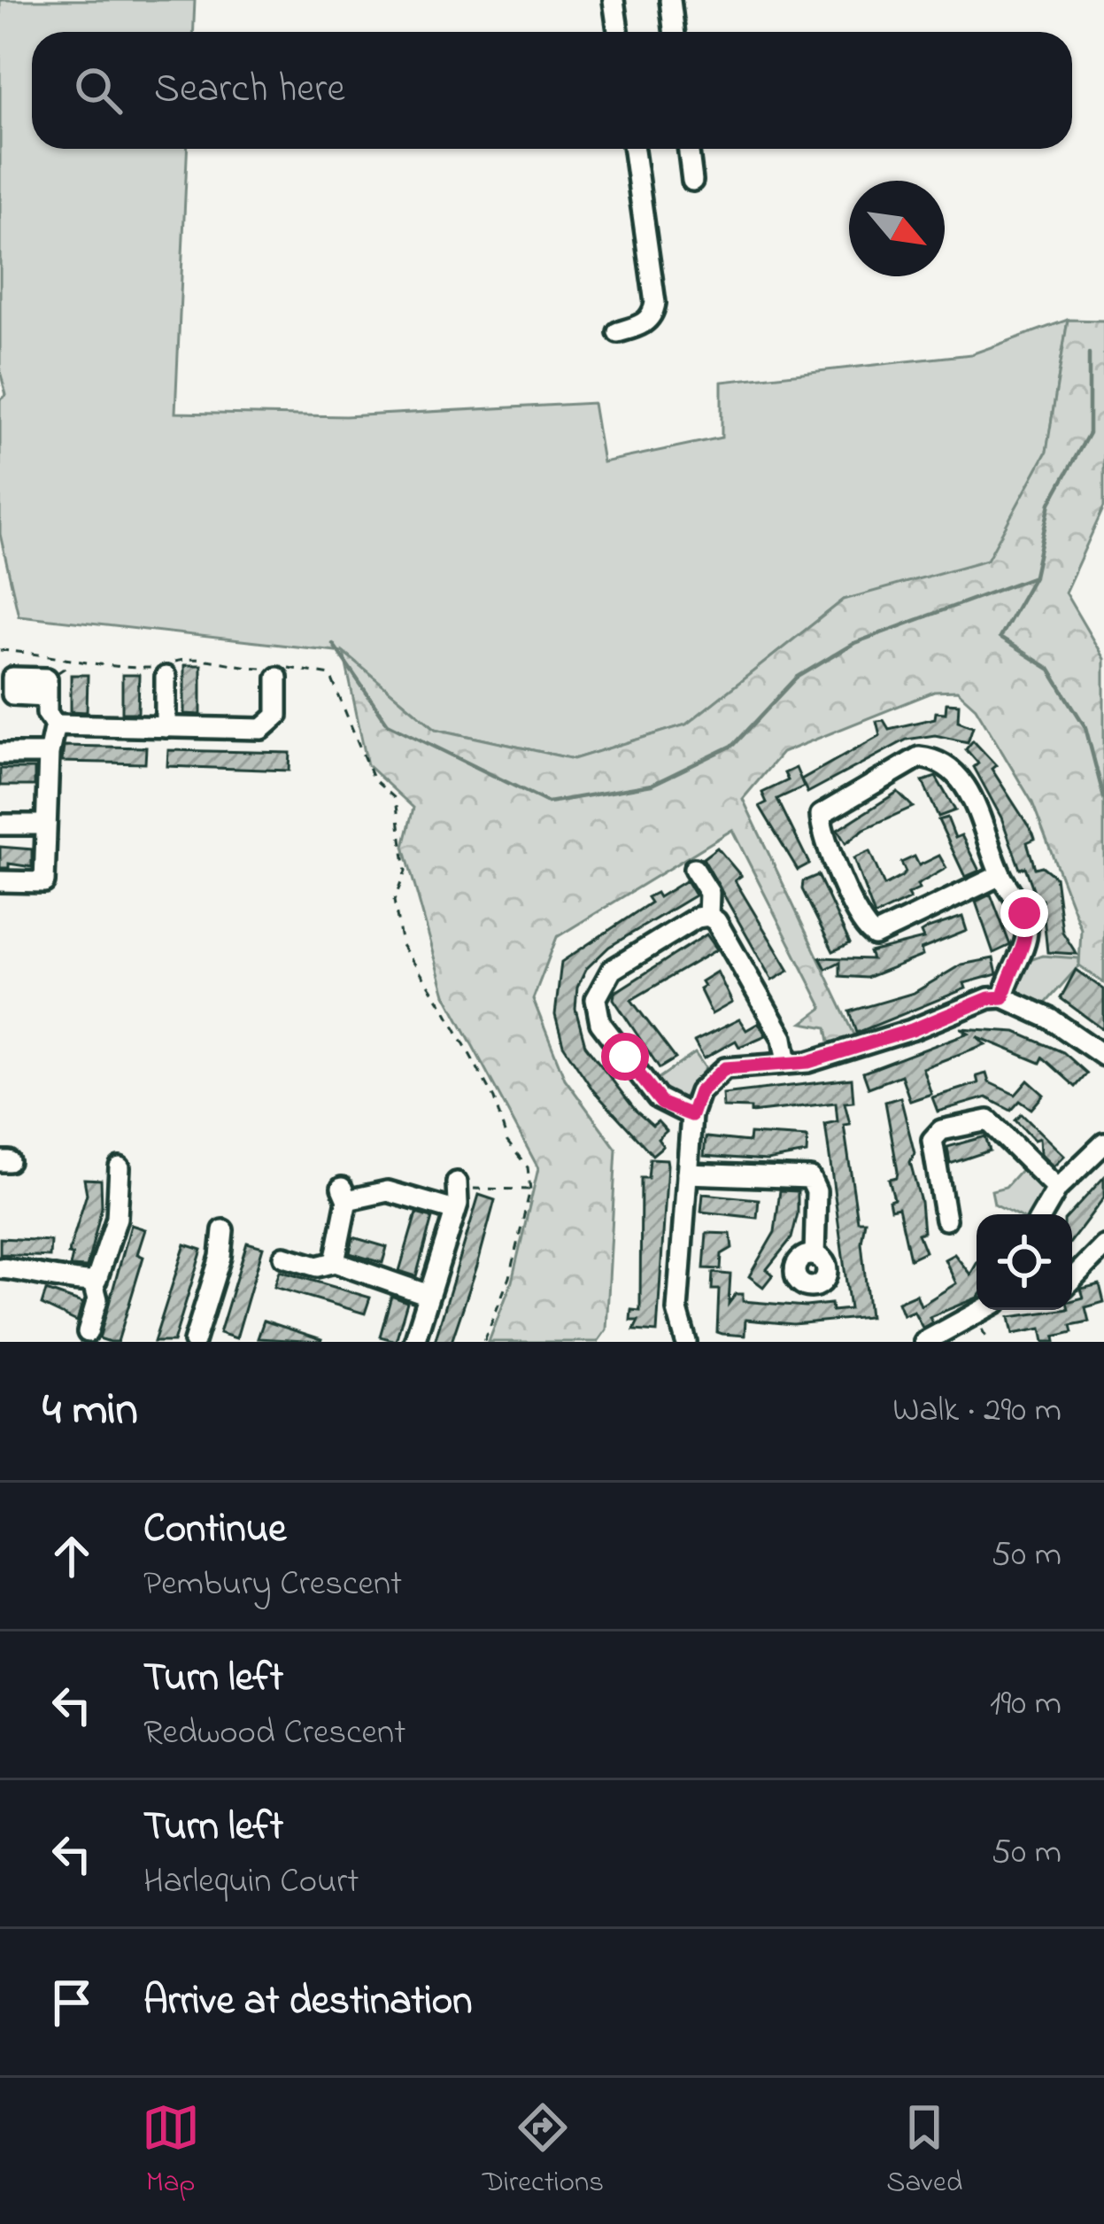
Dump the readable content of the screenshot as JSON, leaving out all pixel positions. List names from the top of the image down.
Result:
{
  "north": "bottom right",
  "page": {
    "search": "Search here",
    "heading": ["4 min", "Walk · 290 m"],
    "list": [
      ["Continue", "Pembury Crescent", "50 m"],
      ["Turn left", "Redwood Crescent", "190 m"],
      ["Turn left", "Harlequin Court", "50 m"],
      "Arrive at destination"
    ],
    "nav": ["Map", "Directions", "Saved"]
  }
}
